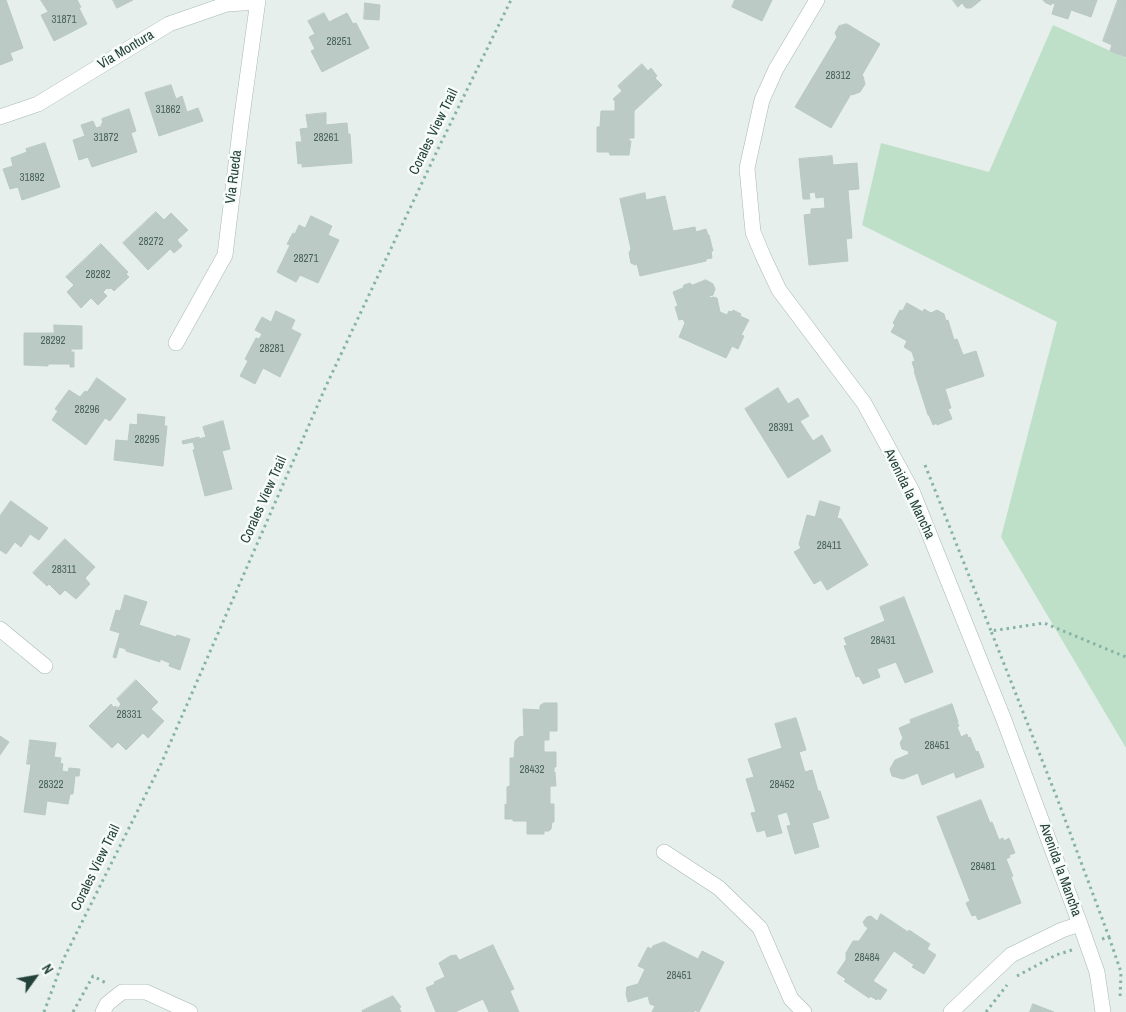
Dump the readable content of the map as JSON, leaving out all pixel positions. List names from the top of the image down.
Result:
{
  "streets": {
    "street": ["Via Montura", "Via Rueda", "Avenida la Mancha"],
    "path": ["Corales View Trail"]
  },
  "crossings": [
    ["Via Montura", "Via Rueda"]
  ],
  "house_numbers": [
    "31871",
    "28251",
    "28312",
    "31862",
    "31872",
    "28261",
    "31892",
    "28272",
    "28271",
    "28282",
    "28292",
    "28281",
    "28296",
    "28391",
    "28295",
    "28411",
    "28311",
    "28431",
    "28331",
    "28451",
    "28432",
    "28322",
    "28452",
    "28481",
    "28484",
    "28451"
  ],
  "north": "top right"
}
